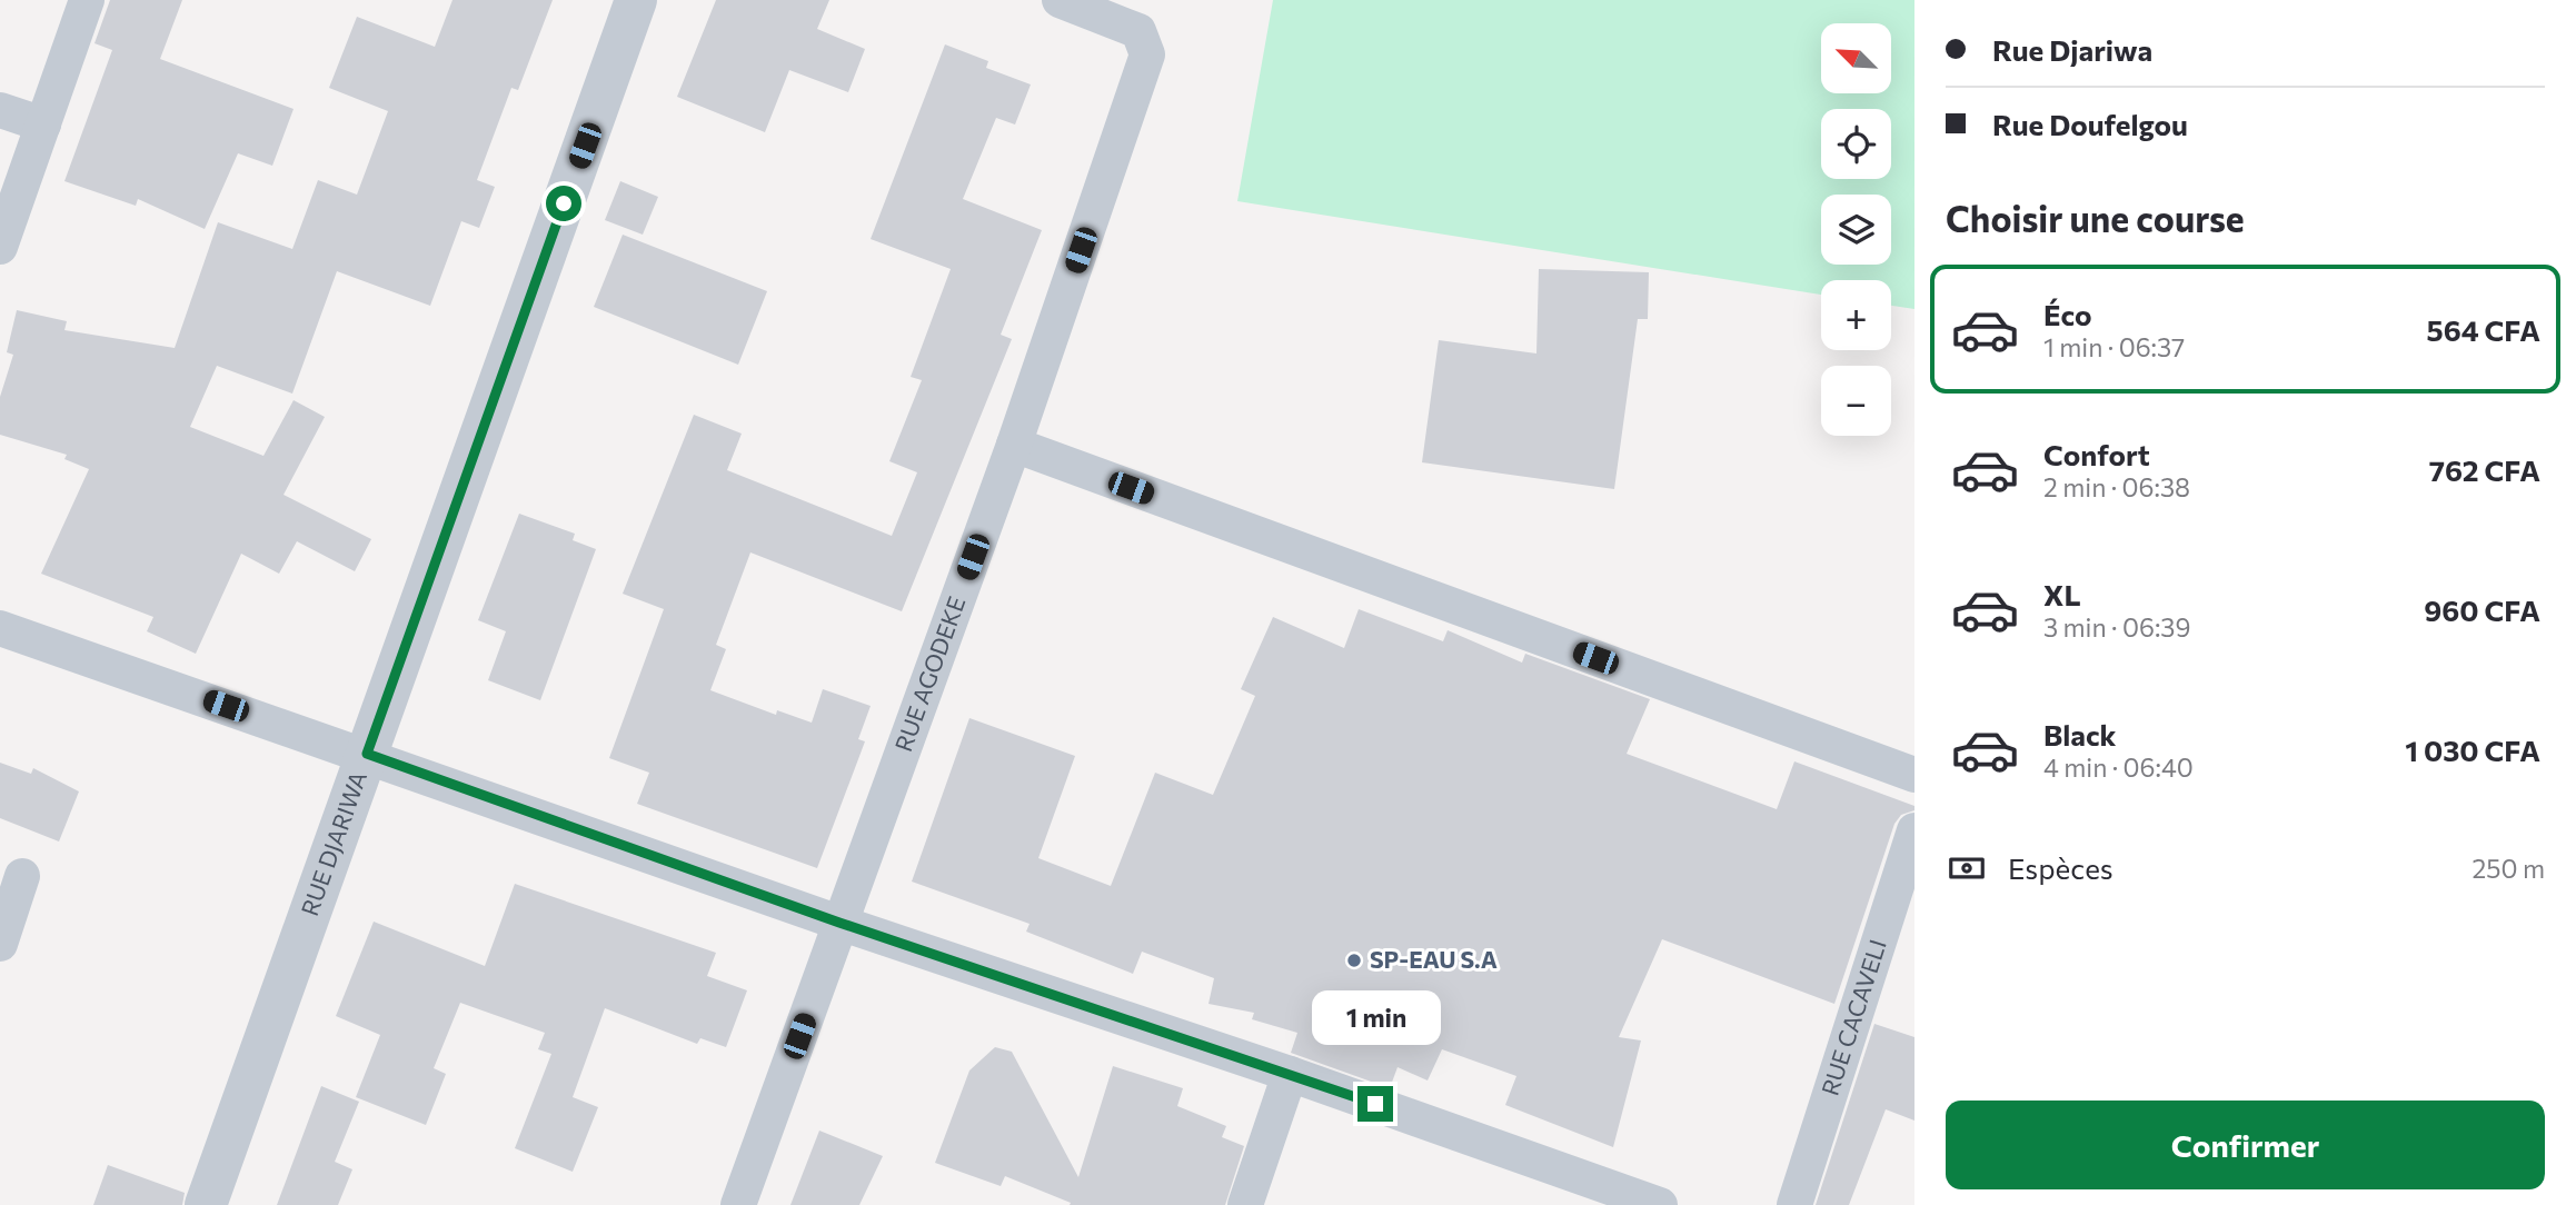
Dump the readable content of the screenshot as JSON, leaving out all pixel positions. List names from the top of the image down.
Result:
{
  "streets": {
    "street": ["RUE AGODEKE", "RUE DJARIWA", "RUE CACAVELI"]
  },
  "places": ["SP-EAU S.A"],
  "north": "top left",
  "page": {
    "banner": ["Rue Djariwa", "Rue Doufelgou"],
    "map_buttons": ["+", "−"],
    "heading": "Choisir une course",
    "list": [
      {
        "name": "Éco",
        "note": "1 min · 06:37",
        "value": "564 CFA"
      },
      {
        "name": "Confort",
        "note": "2 min · 06:38",
        "value": "762 CFA"
      },
      {
        "name": "XL",
        "note": "3 min · 06:39",
        "value": "960 CFA"
      },
      {
        "name": "Black",
        "note": "4 min · 06:40",
        "value": "1 030 CFA"
      }
    ],
    "pay": ["Espèces", "250 m"],
    "bubble": "1 min",
    "buttons": "Confirmer"
  }
}
